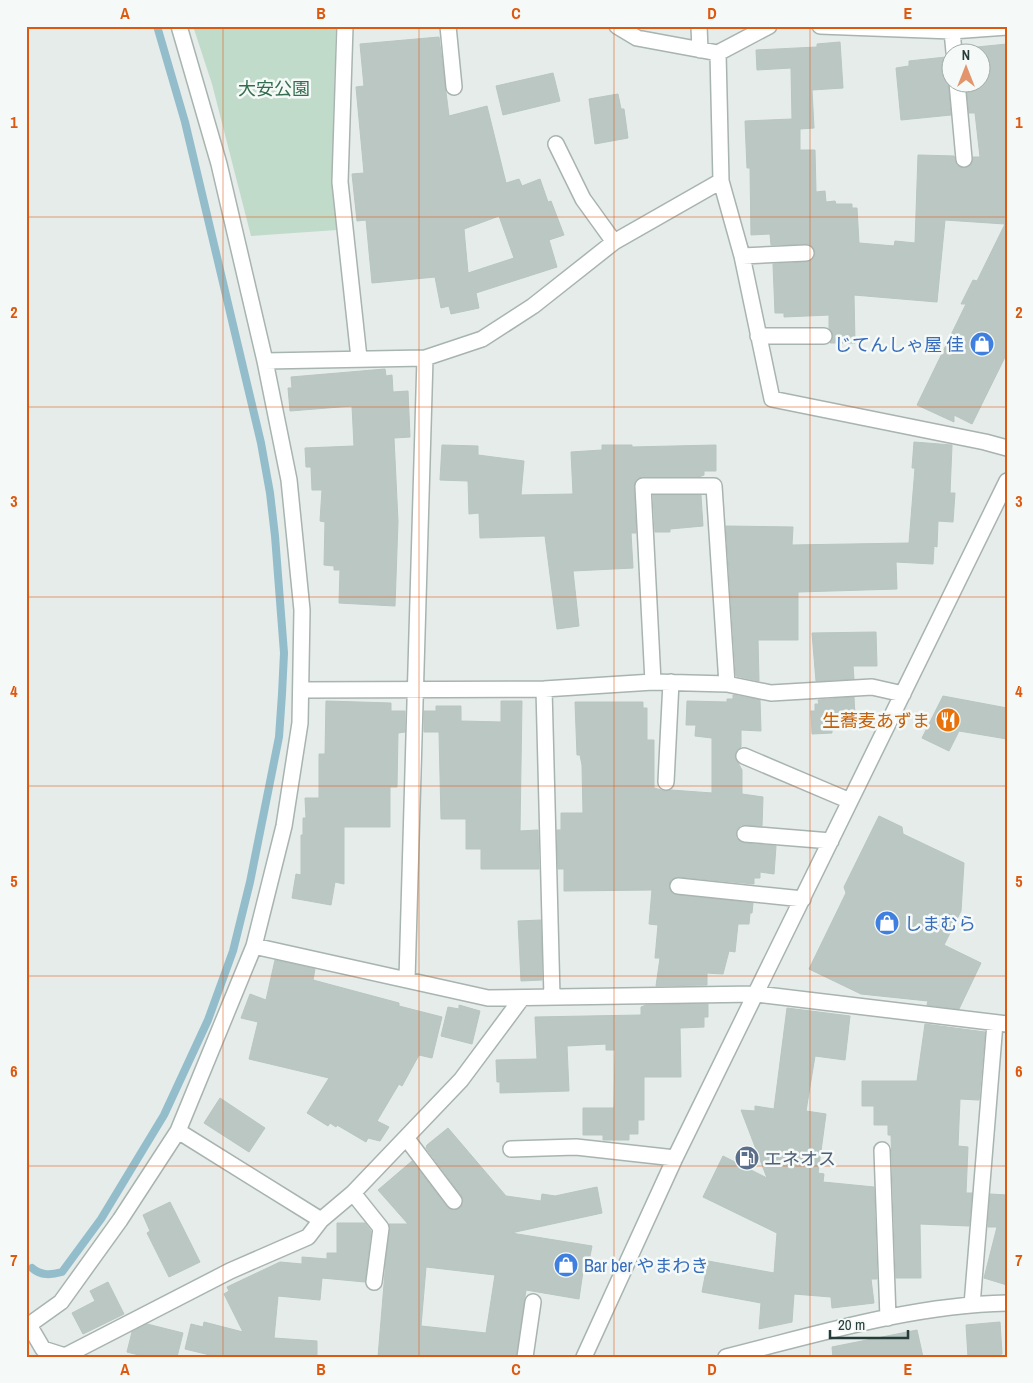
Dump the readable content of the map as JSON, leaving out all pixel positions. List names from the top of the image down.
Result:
{
  "parks": ["大安公園"],
  "places": {
    "shop": ["じてんしゃ屋 佳", "しまむら", "Bar ber やまわき"],
    "restaurant": ["生蕎麦あずま"],
    "fuel station": ["エネオス"]
  },
  "scale_bar": "20 m",
  "north": "top",
  "grid": {
    "columns": [
      "A",
      "B",
      "C",
      "D",
      "E"
    ],
    "rows": [
      "1",
      "2",
      "3",
      "4",
      "5",
      "6",
      "7"
    ]
  }
}
